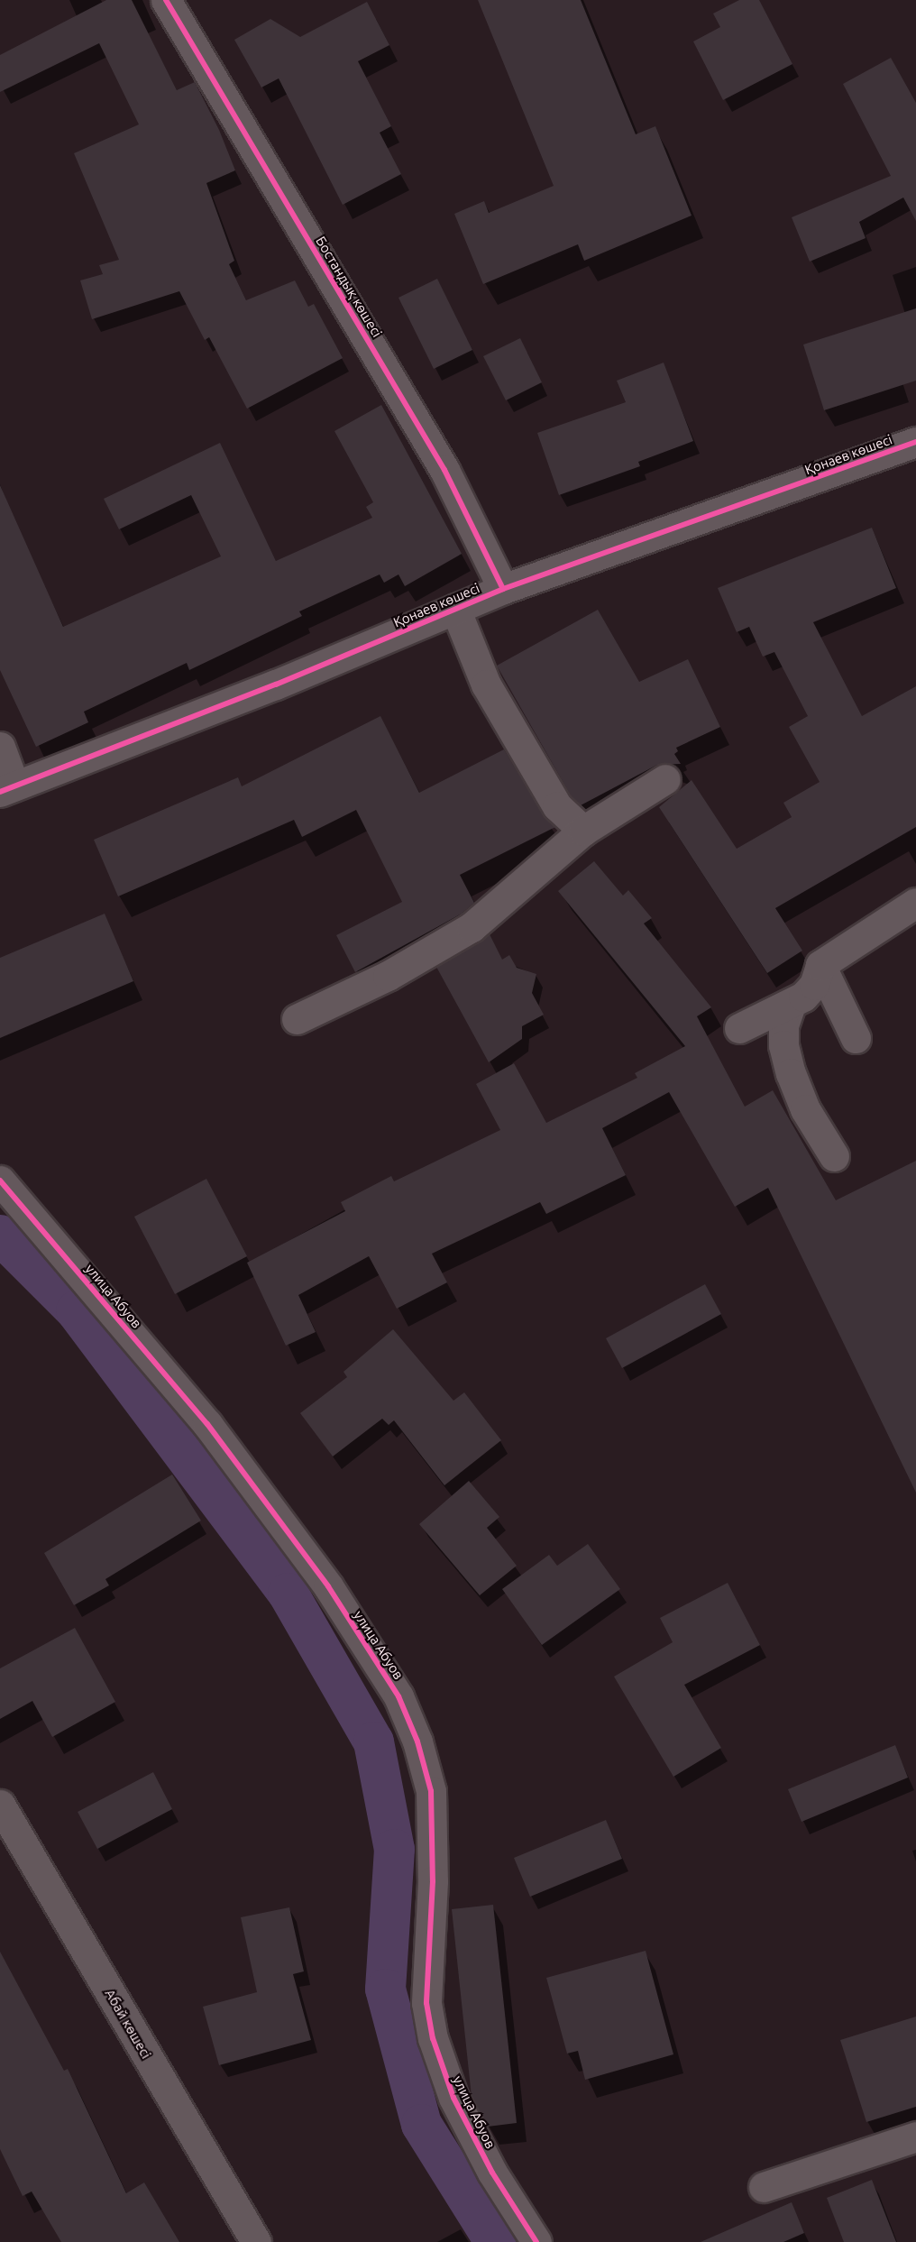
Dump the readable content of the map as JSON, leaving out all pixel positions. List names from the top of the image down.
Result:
{
  "streets": {
    "street": [
      "Бостандық көшесі",
      "Қонаев көшесі",
      "улица Абуов",
      "Абай көшесі"
    ]
  },
  "crossings": [
    ["Бостандық көшесі", "Қонаев көшесі"]
  ]
}
